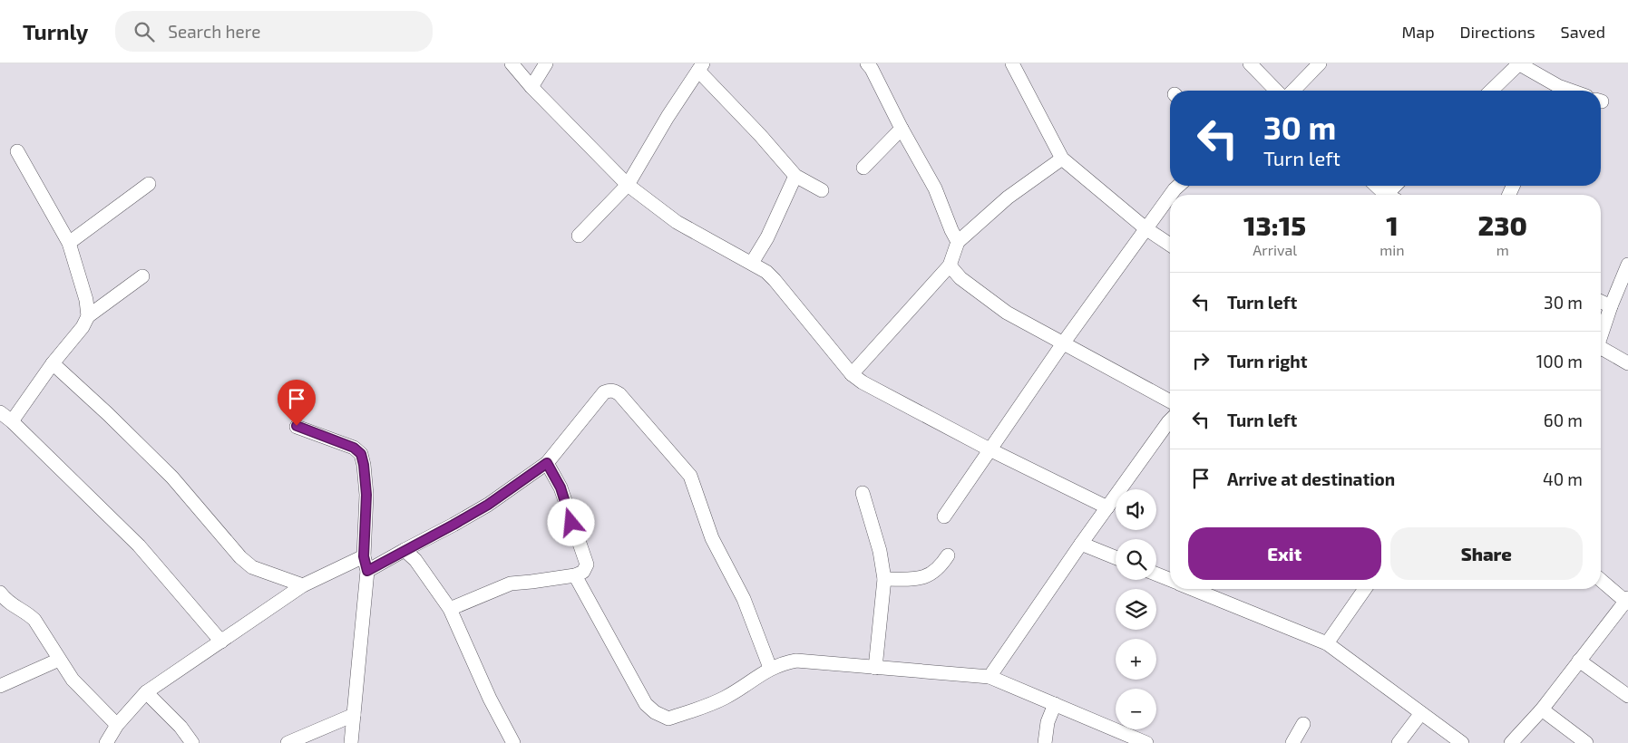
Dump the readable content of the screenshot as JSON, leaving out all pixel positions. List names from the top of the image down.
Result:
{
  "page": {
    "header": "Turnly",
    "search": "Search here",
    "nav": ["Map", "Directions", "Saved"],
    "turn": ["30 m", "Turn left"],
    "eta": [
      "13:15",
      "Arrival",
      "1",
      "min",
      "230",
      "m"
    ],
    "list": [
      {
        "name": "Turn left",
        "value": "30 m"
      },
      {
        "name": "Turn right",
        "value": "100 m"
      },
      {
        "name": "Turn left",
        "value": "60 m"
      },
      {
        "name": "Arrive at destination",
        "value": "40 m"
      }
    ],
    "map_buttons": ["+", "−"],
    "buttons": ["Exit", "Share"]
  }
}
